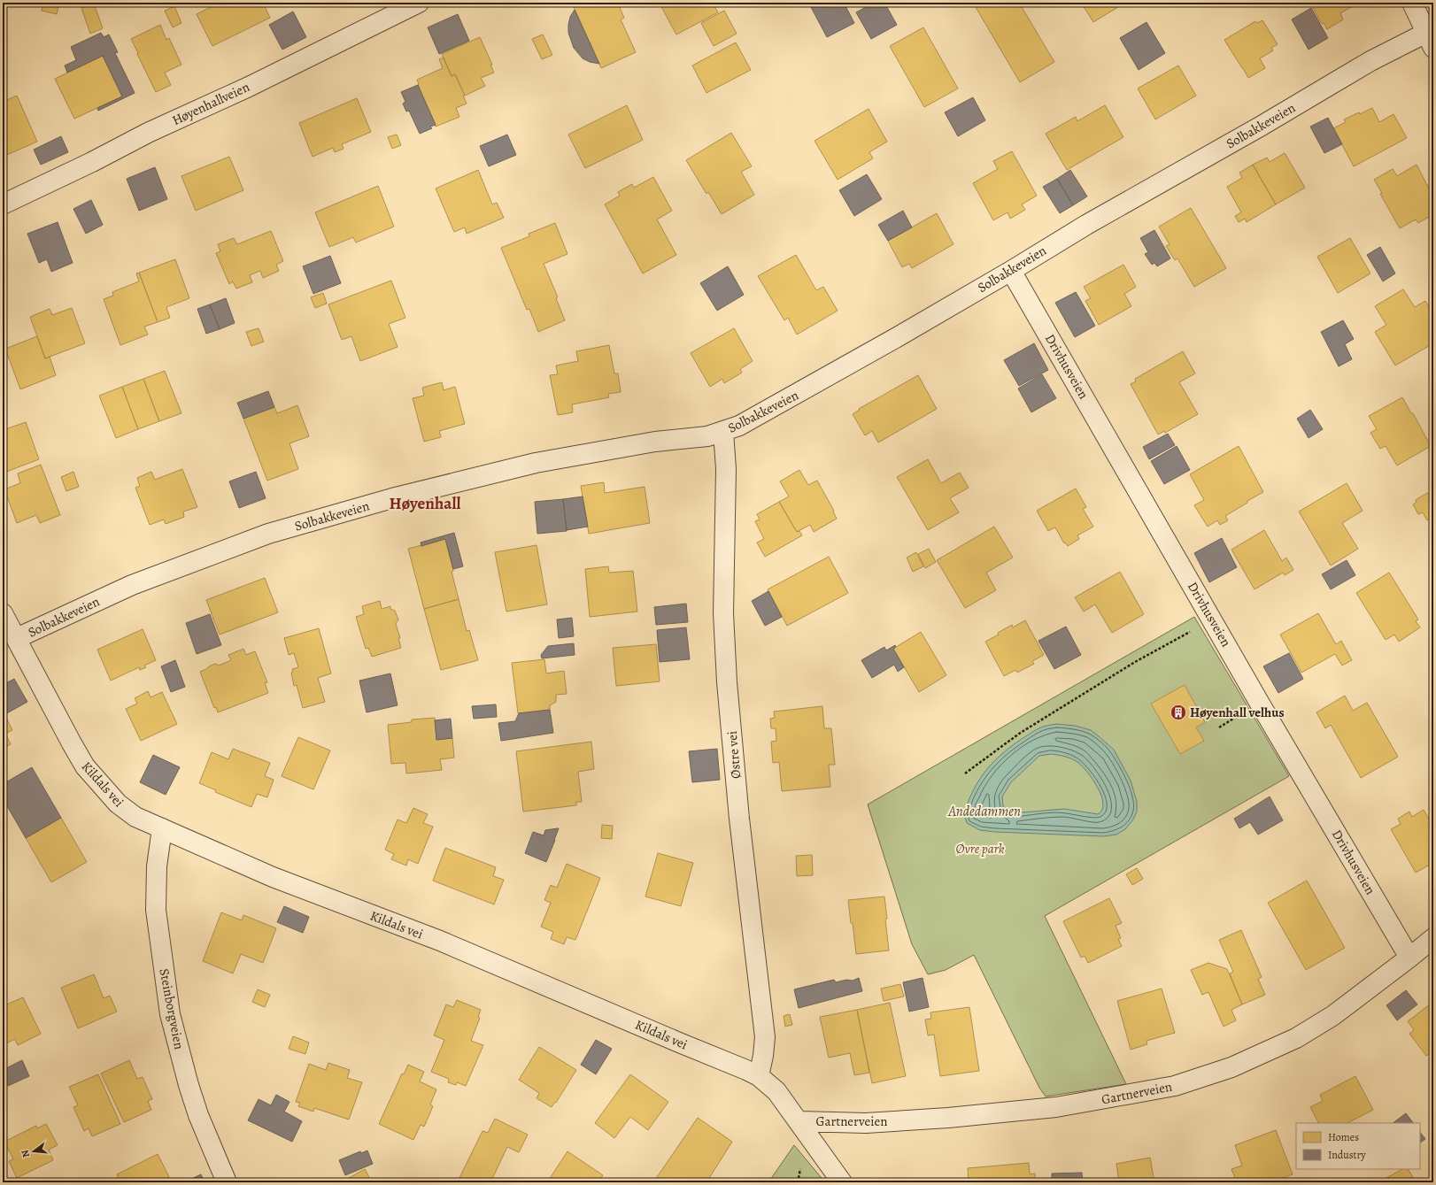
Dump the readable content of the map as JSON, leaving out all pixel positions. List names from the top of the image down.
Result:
{
  "streets": {
    "street": [
      "Høyenhallveien",
      "Solbakkeveien",
      "Drivhusveien",
      "Østre vei",
      "Kildals vei",
      "Steinborgveien",
      "Gartnerveien"
    ]
  },
  "crossings": [
    ["Solbakkeveien", "Drivhusveien"],
    ["Solbakkeveien", "Østre vei"],
    ["Solbakkeveien", "Kildals vei"],
    ["Drivhusveien", "Gartnerveien"],
    ["Østre vei", "Kildals vei"],
    ["Kildals vei", "Steinborgveien"],
    ["Kildals vei", "Gartnerveien"]
  ],
  "districts": ["Høyenhall"],
  "water": ["Andedammen"],
  "parks": ["Øvre park"],
  "places": {
    "building": ["Høyenhall velhus"]
  },
  "legend": ["Homes", "Industry"],
  "north": "left"
}
